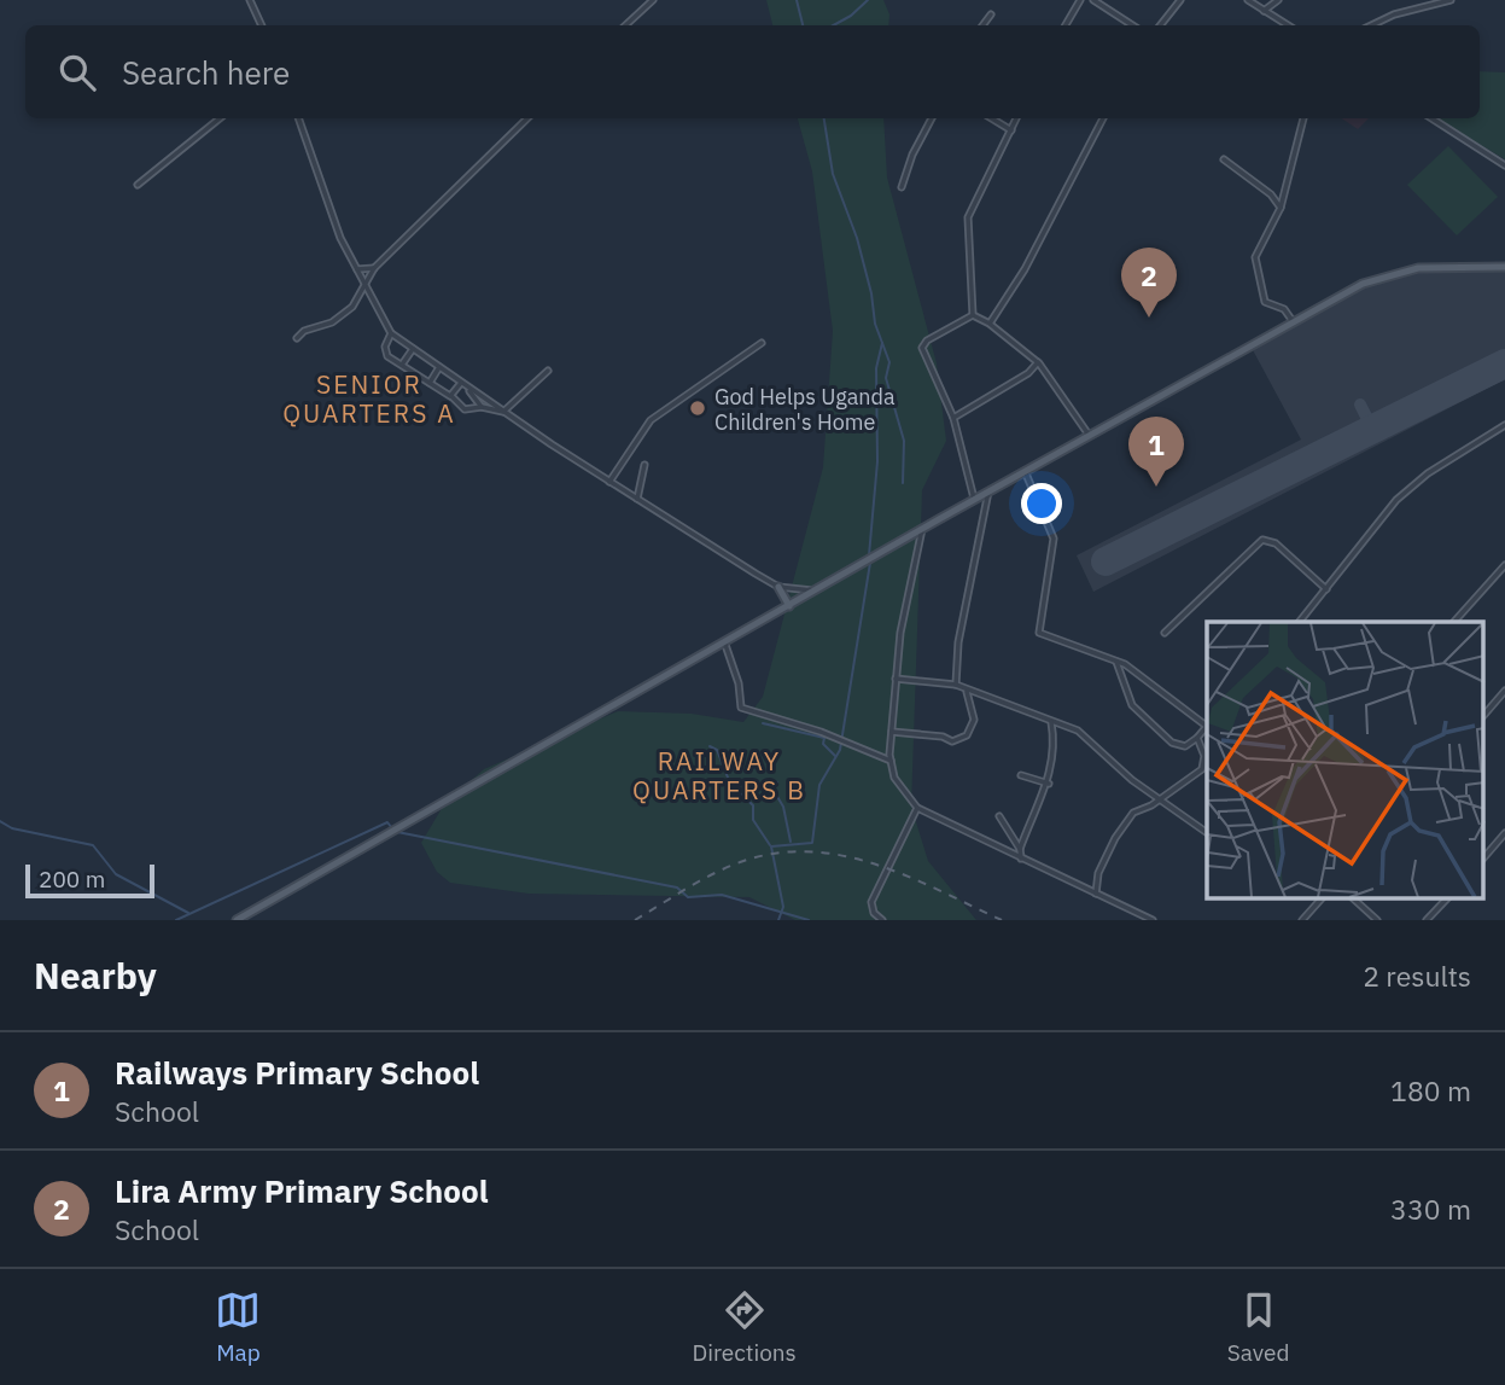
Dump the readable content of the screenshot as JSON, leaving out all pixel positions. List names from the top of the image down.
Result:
{
  "districts": ["SENIOR QUARTERS A", "RAILWAY QUARTERS B"],
  "places": ["God Helps Uganda Children's Home"],
  "scale_bar": "200 m",
  "page": {
    "search": "Search here",
    "pins": ["2", "1"],
    "scale": "200 m",
    "heading": ["Nearby", "2 results"],
    "list": [
      {
        "mark": "1",
        "name": "Railways Primary School",
        "note": "School",
        "value": "180 m"
      },
      {
        "mark": "2",
        "name": "Lira Army Primary School",
        "note": "School",
        "value": "330 m"
      }
    ],
    "nav": ["Map", "Directions", "Saved"]
  }
}
